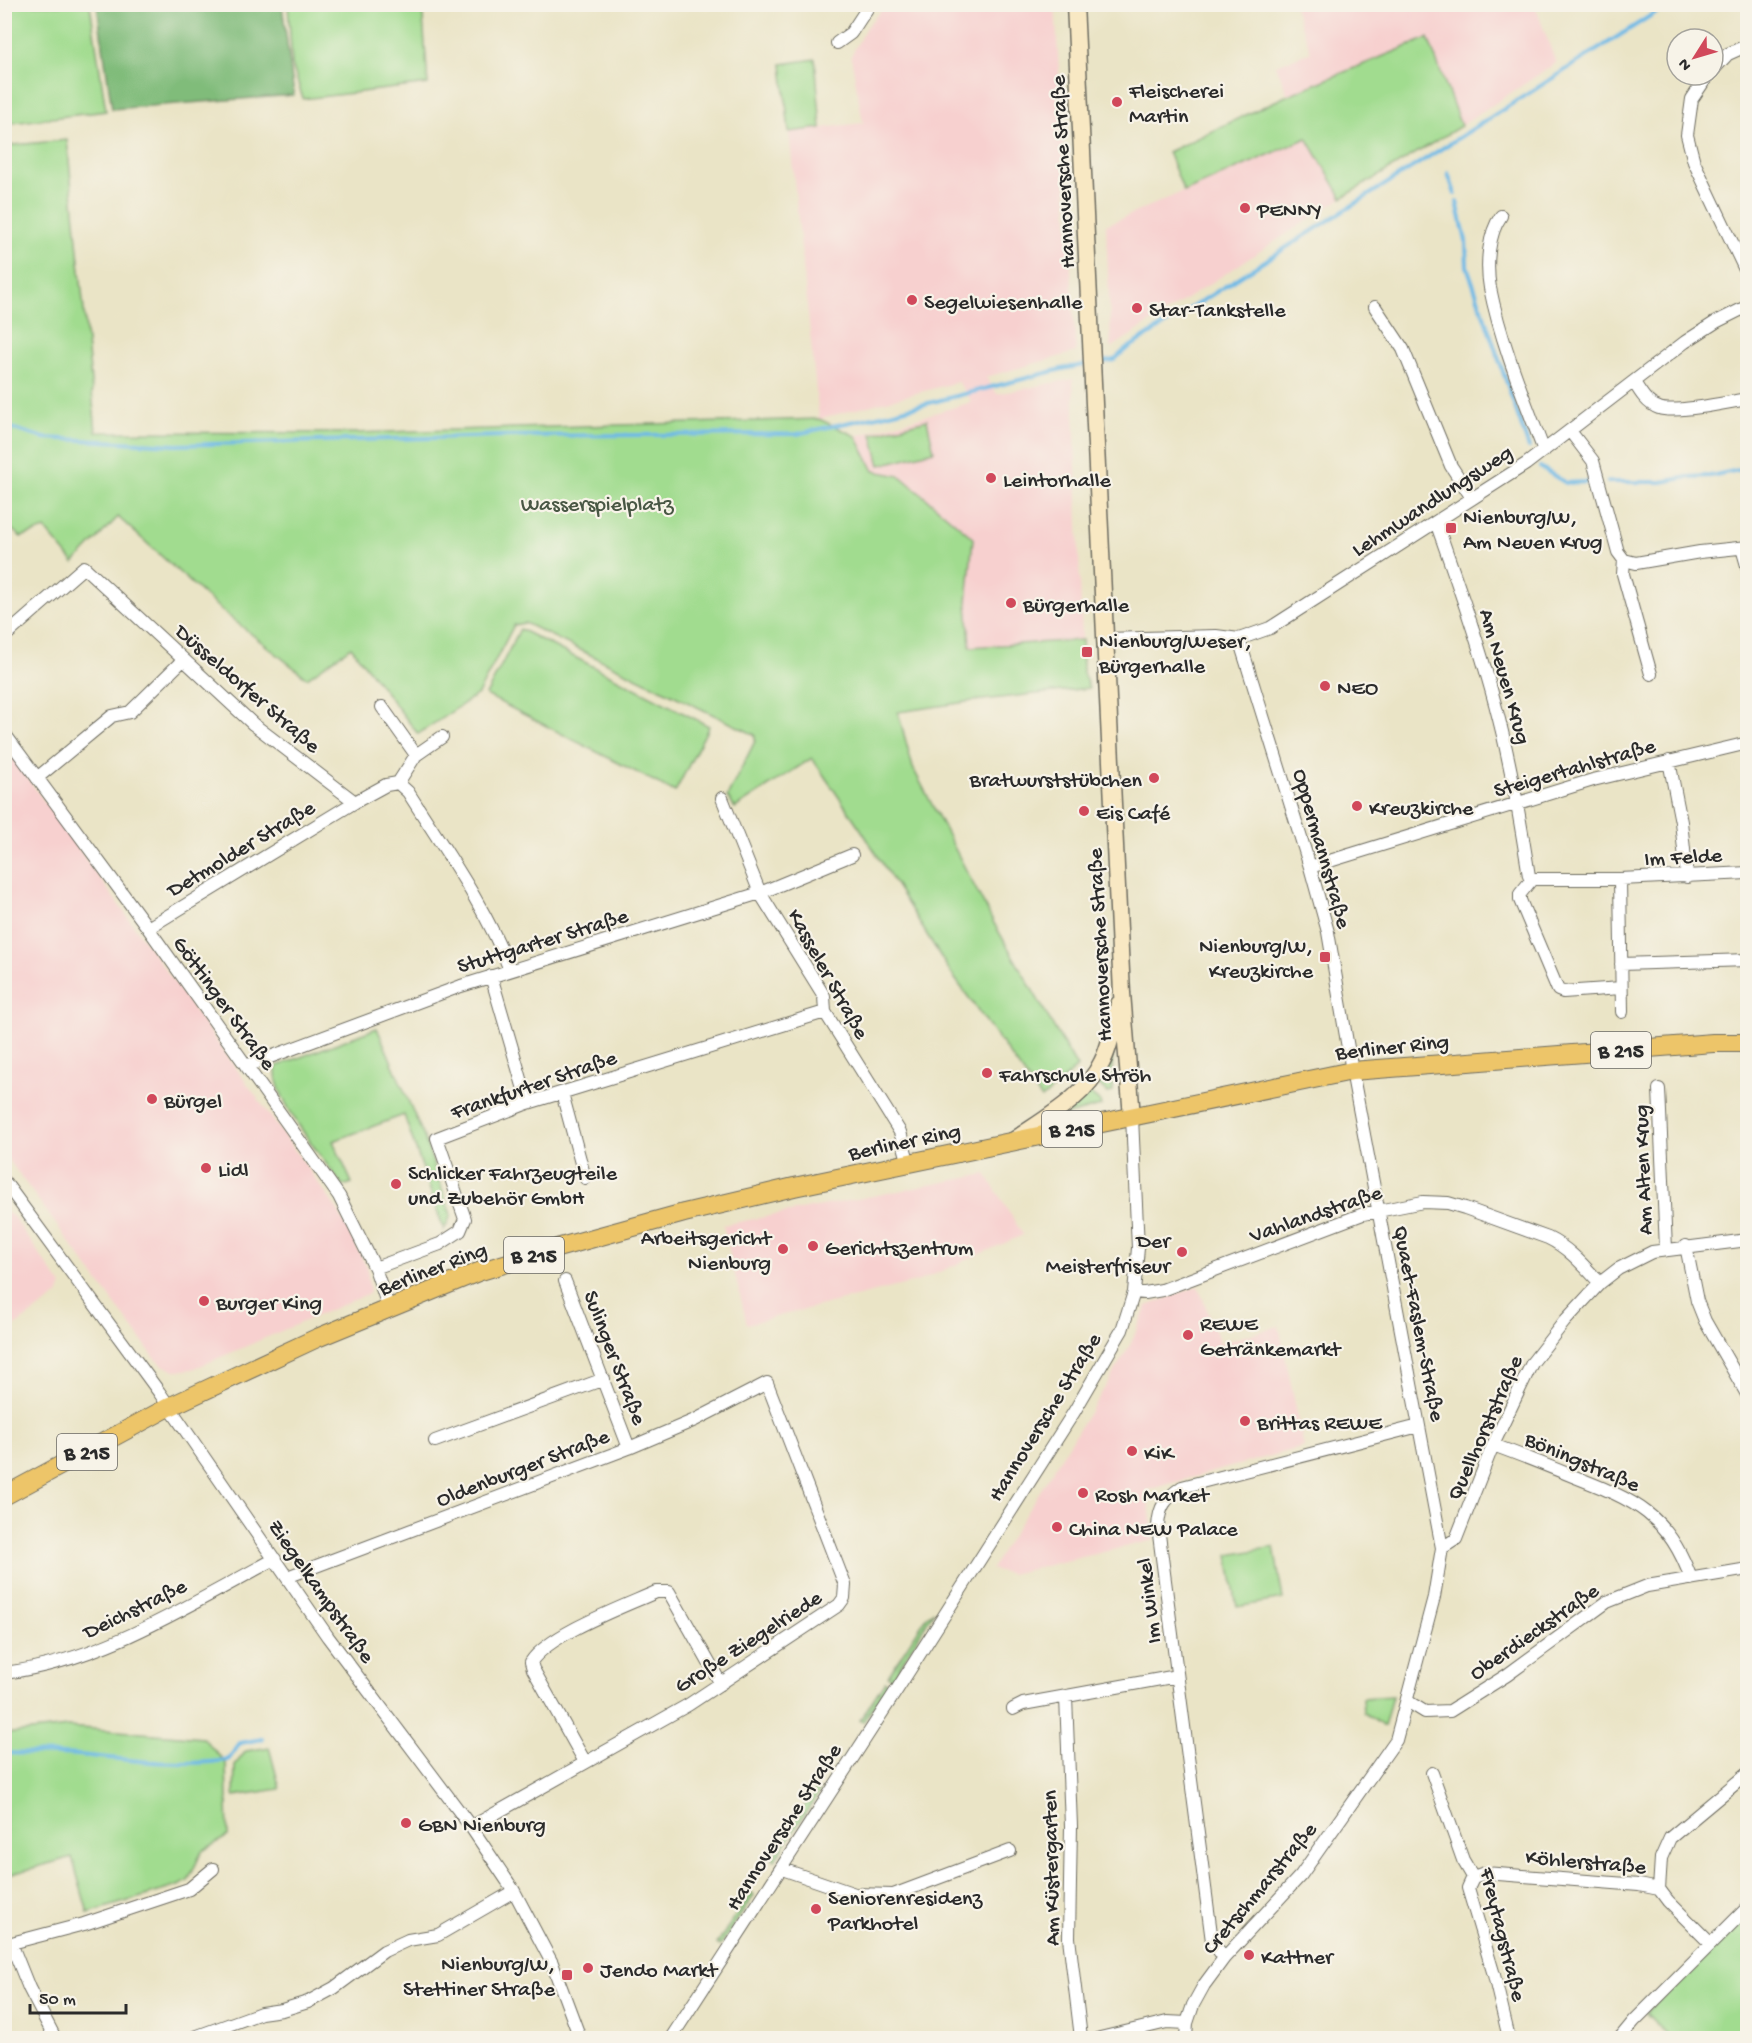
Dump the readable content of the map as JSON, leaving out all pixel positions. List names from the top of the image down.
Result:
{
  "streets": {
    "main road": ["Berliner Ring", "B 215"],
    "street": [
      "Hannoversche Straße",
      "Lehmwandlungsweg",
      "Am Neuen Krug",
      "Düsseldorfer Straße",
      "Steigertahlstraße",
      "Detmolder Straße",
      "Oppermannstraße",
      "Im Felde",
      "Stuttgarter Straße",
      "Kasseler Straße",
      "Göttinger Straße",
      "Frankfurter Straße",
      "Am Alten Krug",
      "Vahlandstraße",
      "Quaet-Faslem-Straße",
      "Sulinger Straße",
      "Quellhorststraße",
      "Böningstraße",
      "Oldenburger Straße",
      "Ziegelkampstraße",
      "Im Winkel",
      "Deichstraße",
      "Oberdieckstraße",
      "Große Ziegelriede",
      "Köhlerstraße",
      "Am Küstergarten",
      "Cretschmarstraße",
      "Freytagstraße"
    ]
  },
  "crossings": [
    ["Hannoversche Straße", "Lehmwandlungsweg"],
    ["Hannoversche Straße", "Berliner Ring"],
    ["Hannoversche Straße", "Vahlandstraße"],
    ["Lehmwandlungsweg", "Am Neuen Krug"],
    ["Lehmwandlungsweg", "Oppermannstraße"],
    ["Am Neuen Krug", "Steigertahlstraße"],
    ["Düsseldorfer Straße", "Detmolder Straße"],
    ["Steigertahlstraße", "Oppermannstraße"],
    ["Detmolder Straße", "Göttinger Straße"],
    ["Oppermannstraße", "Berliner Ring"],
    ["Oppermannstraße", "Quaet-Faslem-Straße"],
    ["Stuttgarter Straße", "Kasseler Straße"],
    ["Stuttgarter Straße", "Göttinger Straße"],
    ["Kasseler Straße", "Berliner Ring"],
    ["Kasseler Straße", "Frankfurter Straße"],
    ["Göttinger Straße", "Berliner Ring"],
    ["Göttinger Straße", "Frankfurter Straße"],
    ["Berliner Ring", "Quaet-Faslem-Straße"],
    ["Berliner Ring", "Ziegelkampstraße"],
    ["Am Alten Krug", "Quellhorststraße"],
    ["Vahlandstraße", "Quaet-Faslem-Straße"],
    ["Vahlandstraße", "Quellhorststraße"],
    ["Quaet-Faslem-Straße", "Quellhorststraße"],
    ["Quaet-Faslem-Straße", "Im Winkel"],
    ["Quaet-Faslem-Straße", "Oberdieckstraße"],
    ["Quaet-Faslem-Straße", "Cretschmarstraße"],
    ["Sulinger Straße", "Oldenburger Straße"],
    ["Quellhorststraße", "Böningstraße"],
    ["Böningstraße", "Oberdieckstraße"],
    ["Oldenburger Straße", "Ziegelkampstraße"],
    ["Oldenburger Straße", "Große Ziegelriede"],
    ["Ziegelkampstraße", "Deichstraße"],
    ["Ziegelkampstraße", "Große Ziegelriede"],
    ["Im Winkel", "Cretschmarstraße"],
    ["Oberdieckstraße", "Cretschmarstraße"],
    ["Köhlerstraße", "Freytagstraße"]
  ],
  "parks": ["Wasserspielplatz"],
  "places": {
    "other": [
      "Fleischerei Martin",
      "PENNY",
      "Segelwiesenhalle",
      "Star-Tankstelle",
      "Leintorhalle",
      "Bürgerhalle",
      "NEO",
      "Bratwurststübchen",
      "Kreuzkirche",
      "Eis Café",
      "Fahrschule Ströh",
      "Bürgel",
      "Lidl",
      "Schlicker Fahrzeugteile und Zubehör GmbH",
      "Gerichtszentrum",
      "Arbeitsgericht Nienburg",
      "Der Meisterfriseur",
      "Burger King",
      "REWE Getränkemarkt",
      "Brittas REWE",
      "KiK",
      "Rosh Market",
      "China NEW Palace",
      "GBN Nienburg",
      "Seniorenresidenz Parkhotel",
      "Kattner",
      "Jendo Markt"
    ],
    "transit": [
      "Nienburg/W, Am Neuen Krug",
      "Nienburg/Weser, Bürgerhalle",
      "Nienburg/W, Kreuzkirche",
      "Nienburg/W, Stettiner Straße"
    ]
  },
  "scale_bar": "50 m",
  "north": "bottom left"
}
